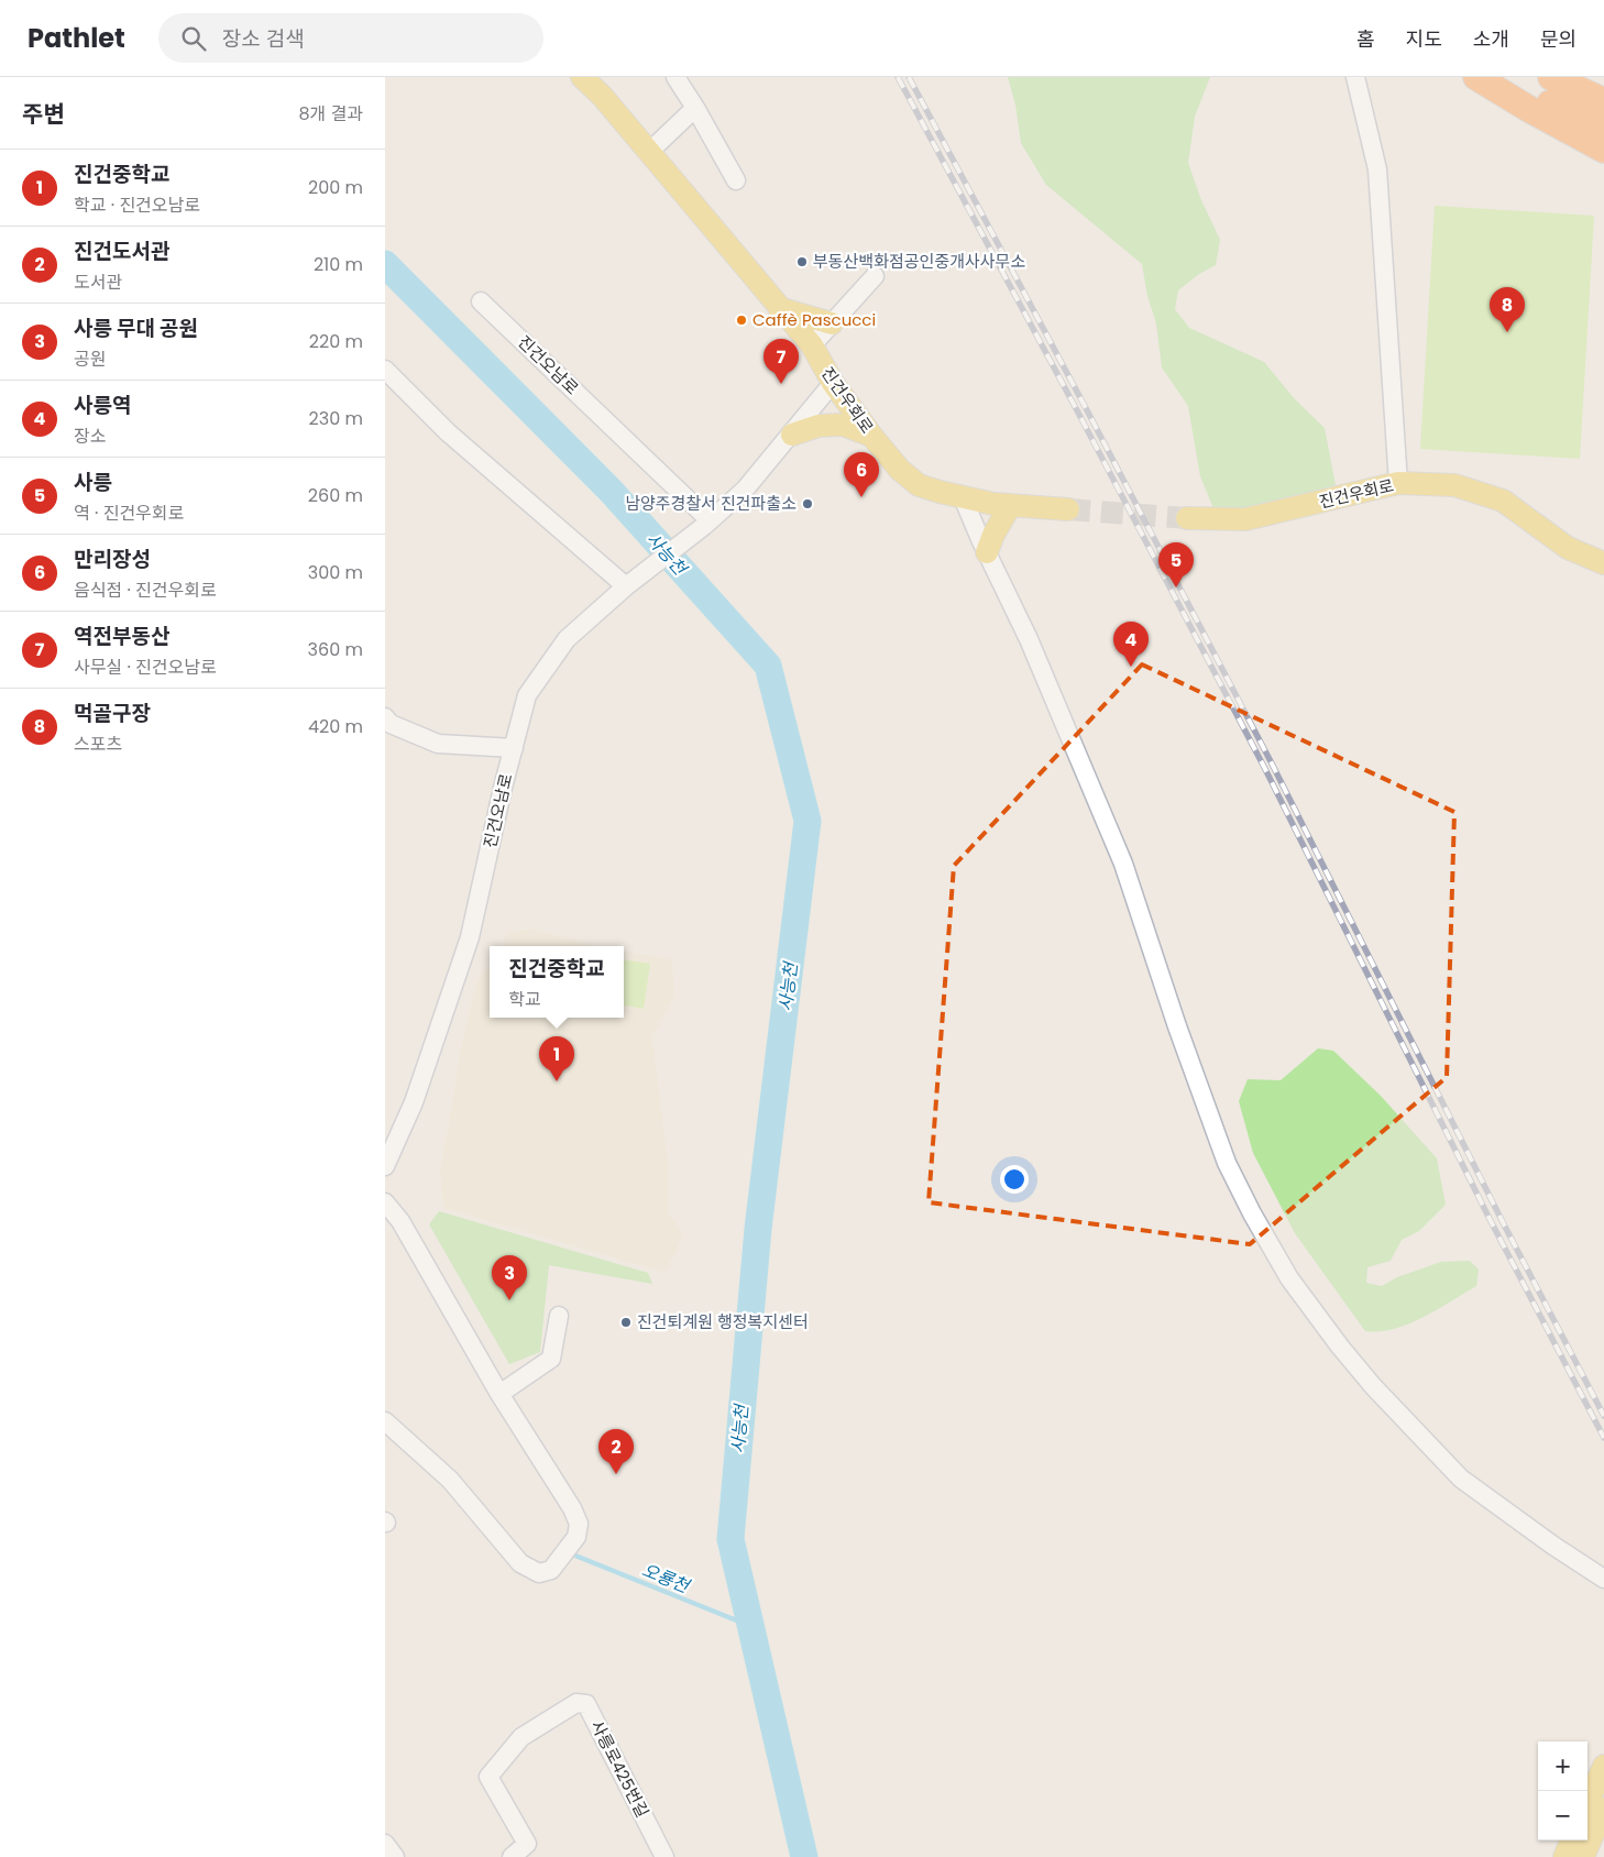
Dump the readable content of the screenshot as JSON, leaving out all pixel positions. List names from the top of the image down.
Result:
{
  "streets": {
    "main road": ["진건우회로"],
    "street": ["진건오남로", "사릉로425번길"]
  },
  "crossings": [
    ["진건오남로", "진건우회로"]
  ],
  "water": ["사능천", "오룡천"],
  "places": [
    "부동산백화점공인중개사사무소",
    "Caffè Pascucci",
    "남양주경찰서 진건파출소",
    "진건퇴계원 행정복지센터"
  ],
  "page": {
    "header": "Pathlet",
    "search": "장소 검색",
    "nav": [
      "홈",
      "지도",
      "소개",
      "문의"
    ],
    "heading": ["주변", "8개 결과"],
    "list": [
      {
        "mark": "1",
        "name": "진건중학교",
        "note": "학교 · 진건오남로",
        "value": "200 m"
      },
      {
        "mark": "2",
        "name": "진건도서관",
        "note": "도서관",
        "value": "210 m"
      },
      {
        "mark": "3",
        "name": "사릉 무대 공원",
        "note": "공원",
        "value": "220 m"
      },
      {
        "mark": "4",
        "name": "사릉역",
        "note": "장소",
        "value": "230 m"
      },
      {
        "mark": "5",
        "name": "사릉",
        "note": "역 · 진건우회로",
        "value": "260 m"
      },
      {
        "mark": "6",
        "name": "만리장성",
        "note": "음식점 · 진건우회로",
        "value": "300 m"
      },
      {
        "mark": "7",
        "name": "역전부동산",
        "note": "사무실 · 진건오남로",
        "value": "360 m"
      },
      {
        "mark": "8",
        "name": "먹골구장",
        "note": "스포츠",
        "value": "420 m"
      }
    ],
    "pins": [
      "8",
      "7",
      "6",
      "5",
      "4",
      "1",
      "3",
      "2"
    ],
    "popup": ["진건중학교", "학교"],
    "map_buttons": ["+", "−"]
  }
}
